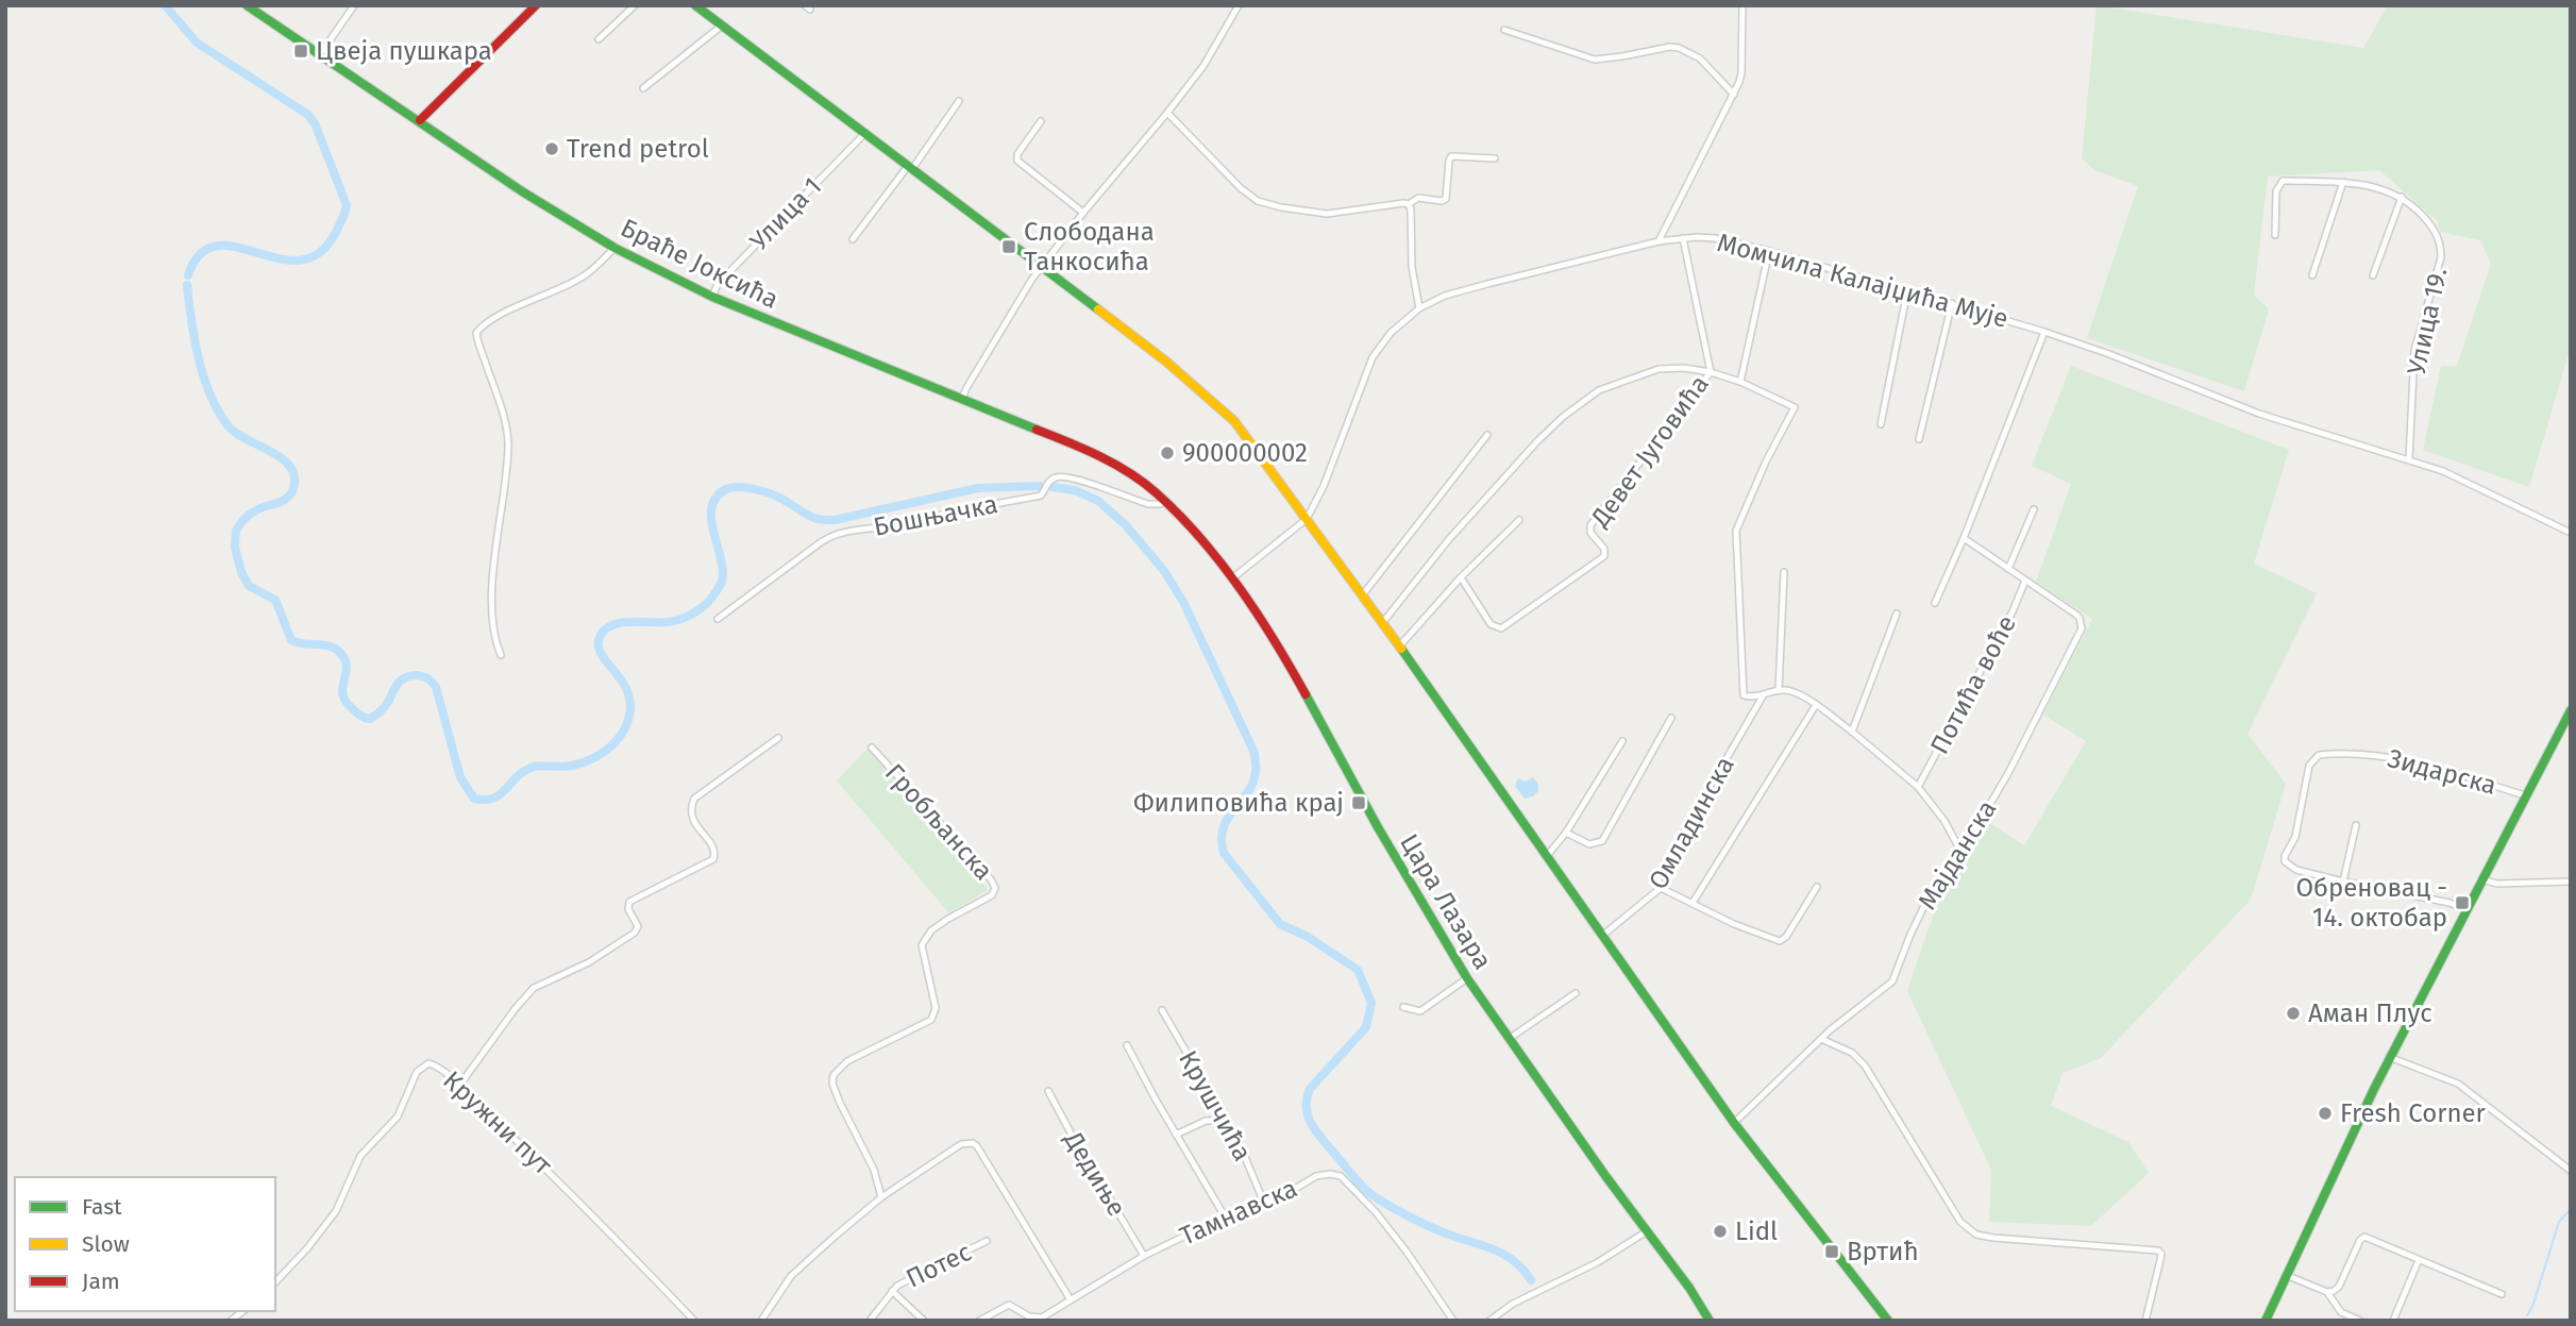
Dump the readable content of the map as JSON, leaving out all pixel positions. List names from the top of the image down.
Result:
{
  "streets": {
    "main road": ["Браће Јоксића", "Цара Лазара"],
    "street": [
      "Улица 1",
      "Момчила Калајџића Мује",
      "Улица 19.",
      "Девет Југовића",
      "Бошњачка",
      "Потића воће",
      "Зидарска",
      "Гробљанска",
      "Омладинска",
      "Мајданска",
      "Крушчића",
      "Кружни пут",
      "Дедиње",
      "Тамнавска",
      "Потес"
    ]
  },
  "crossings": [
    ["Улица 1", "Браће Јоксића"],
    ["Браће Јоксића", "Бошњачка"],
    ["Браће Јоксића", "Цара Лазара"],
    ["Момчила Калајџића Мује", "Улица 19."],
    ["Момчила Калајџића Мује", "Девет Југовића"],
    ["Момчила Калајџића Мује", "Цара Лазара"],
    ["Бошњачка", "Цара Лазара"],
    ["Потића воће", "Мајданска"],
    ["Крушчића", "Тамнавска"],
    ["Дедиње", "Тамнавска"]
  ],
  "places": {
    "transit": [
      "Цвеја пушкара",
      "Слободана Танкосића",
      "Филиповића крај",
      "Обреновац - 14. октобар",
      "Вртић"
    ],
    "other": [
      "Trend petrol",
      "900000002",
      "Аман Плус",
      "Fresh Corner",
      "Lidl"
    ]
  },
  "legend": ["Fast", "Slow", "Jam"]
}
